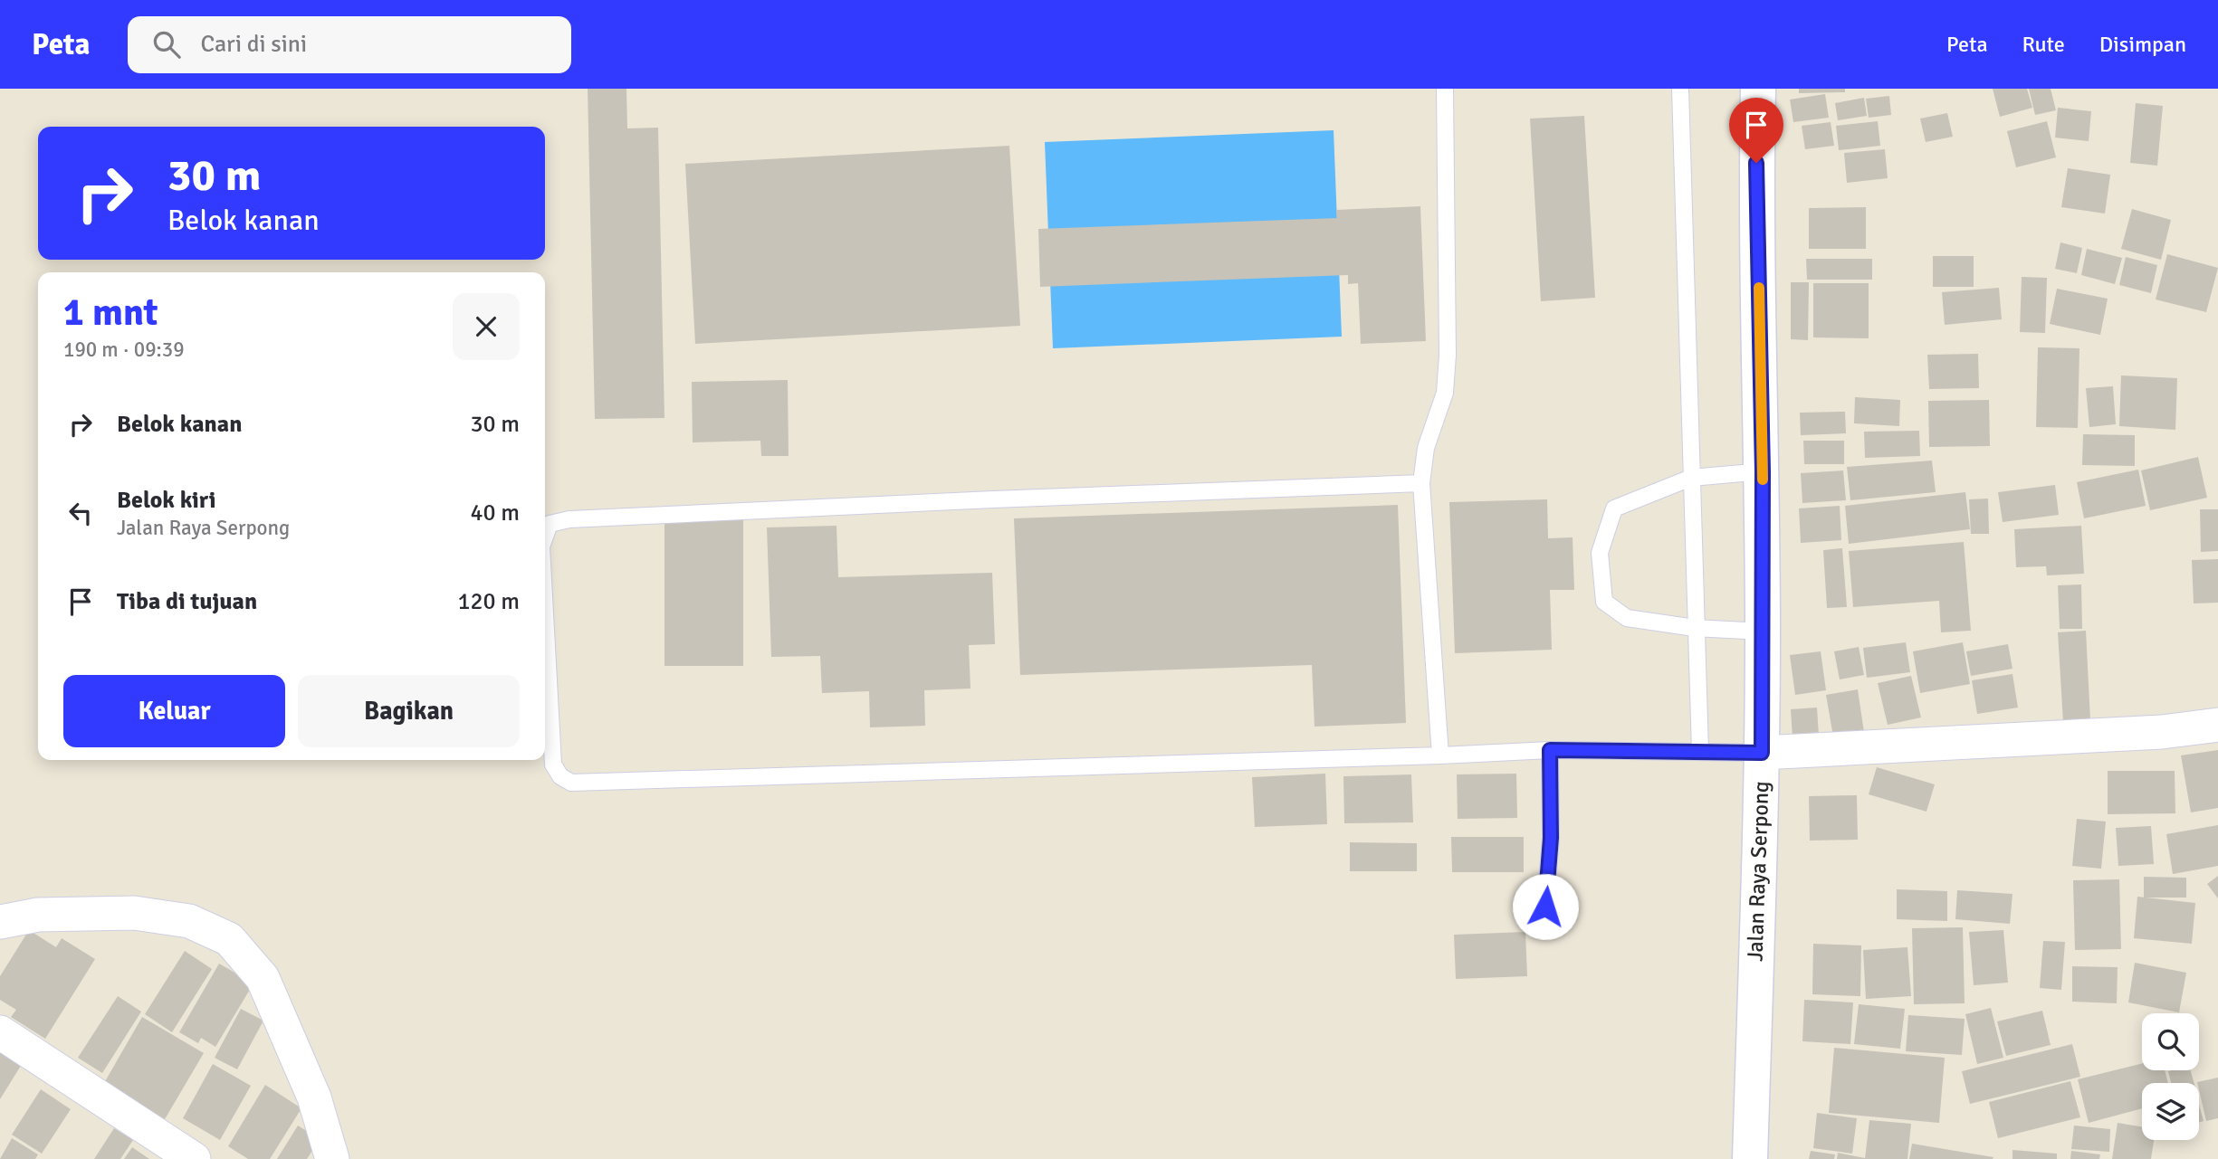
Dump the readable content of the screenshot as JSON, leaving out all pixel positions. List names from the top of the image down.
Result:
{
  "streets": {
    "main road": ["Jalan Raya Serpong"]
  },
  "page": {
    "header": "Peta",
    "search": "Cari di sini",
    "nav": ["Peta", "Rute", "Disimpan"],
    "turn": ["30 m", "Belok kanan"],
    "heading": ["1 mnt", "190 m · 09:39"],
    "list": [
      {
        "name": "Belok kanan",
        "value": "30 m"
      },
      {
        "name": "Belok kiri",
        "note": "Jalan Raya Serpong",
        "value": "40 m"
      },
      {
        "name": "Tiba di tujuan",
        "value": "120 m"
      }
    ],
    "buttons": ["Keluar", "Bagikan"]
  }
}
